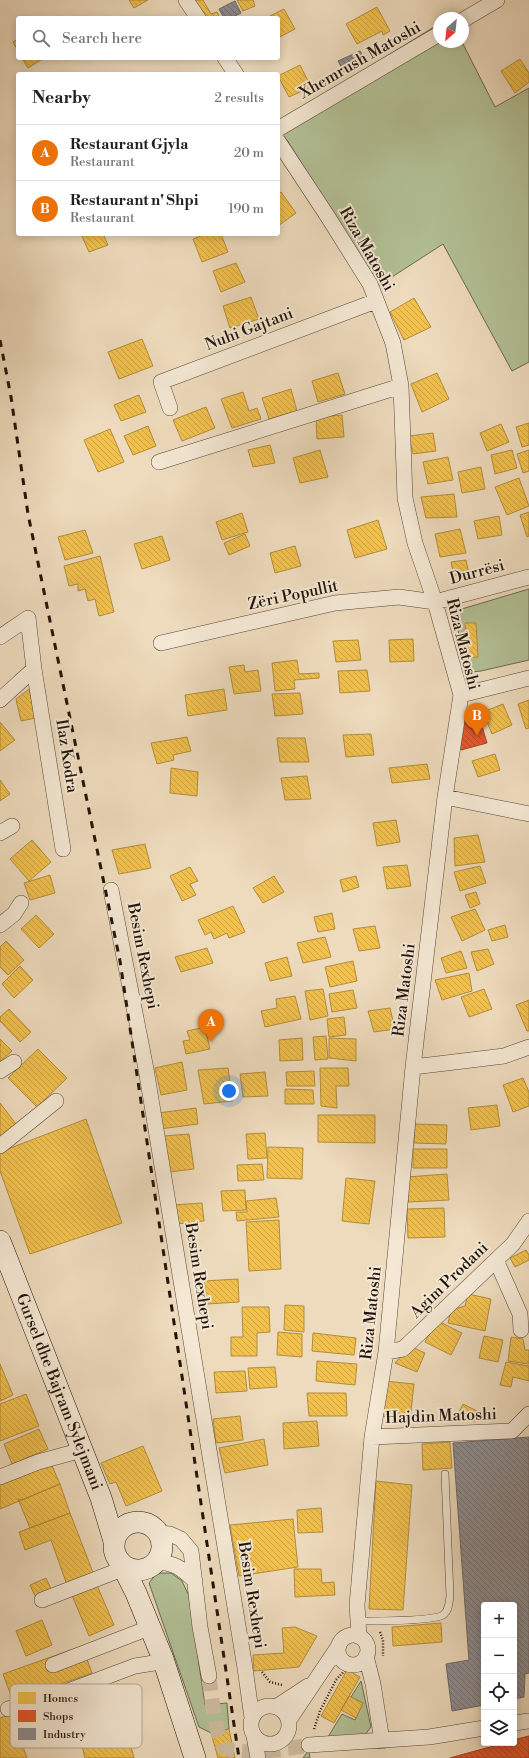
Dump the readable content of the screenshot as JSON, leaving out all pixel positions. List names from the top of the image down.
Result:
{
  "streets": {
    "street": [
      "Xhemrush Matoshi",
      "Riza Matoshi",
      "Nuhi Gajtani",
      "Durrësi",
      "Zëri Popullit",
      "Ilaz Kodra",
      "Besim Rexhepi",
      "Agim Prodani",
      "Gursel dhe Bajram Sylejmani",
      "Hajdin Matoshi"
    ]
  },
  "crossings": [
    ["Riza Matoshi", "Nuhi Gajtani"],
    ["Riza Matoshi", "Durrësi"],
    ["Riza Matoshi", "Zëri Popullit"],
    ["Riza Matoshi", "Agim Prodani"],
    ["Riza Matoshi", "Hajdin Matoshi"],
    ["Durrësi", "Zëri Popullit"]
  ],
  "legend": ["Homes", "Shops", "Industry"],
  "north": "bottom left",
  "page": {
    "search": "Search here",
    "heading": ["Nearby", "2 results"],
    "list": [
      {
        "mark": "A",
        "name": "Restaurant Gjyla",
        "note": "Restaurant",
        "value": "20 m"
      },
      {
        "mark": "B",
        "name": "Restaurant n' Shpi",
        "note": "Restaurant",
        "value": "190 m"
      }
    ],
    "pins": ["B", "A"],
    "map_buttons": ["+", "−"]
  }
}
